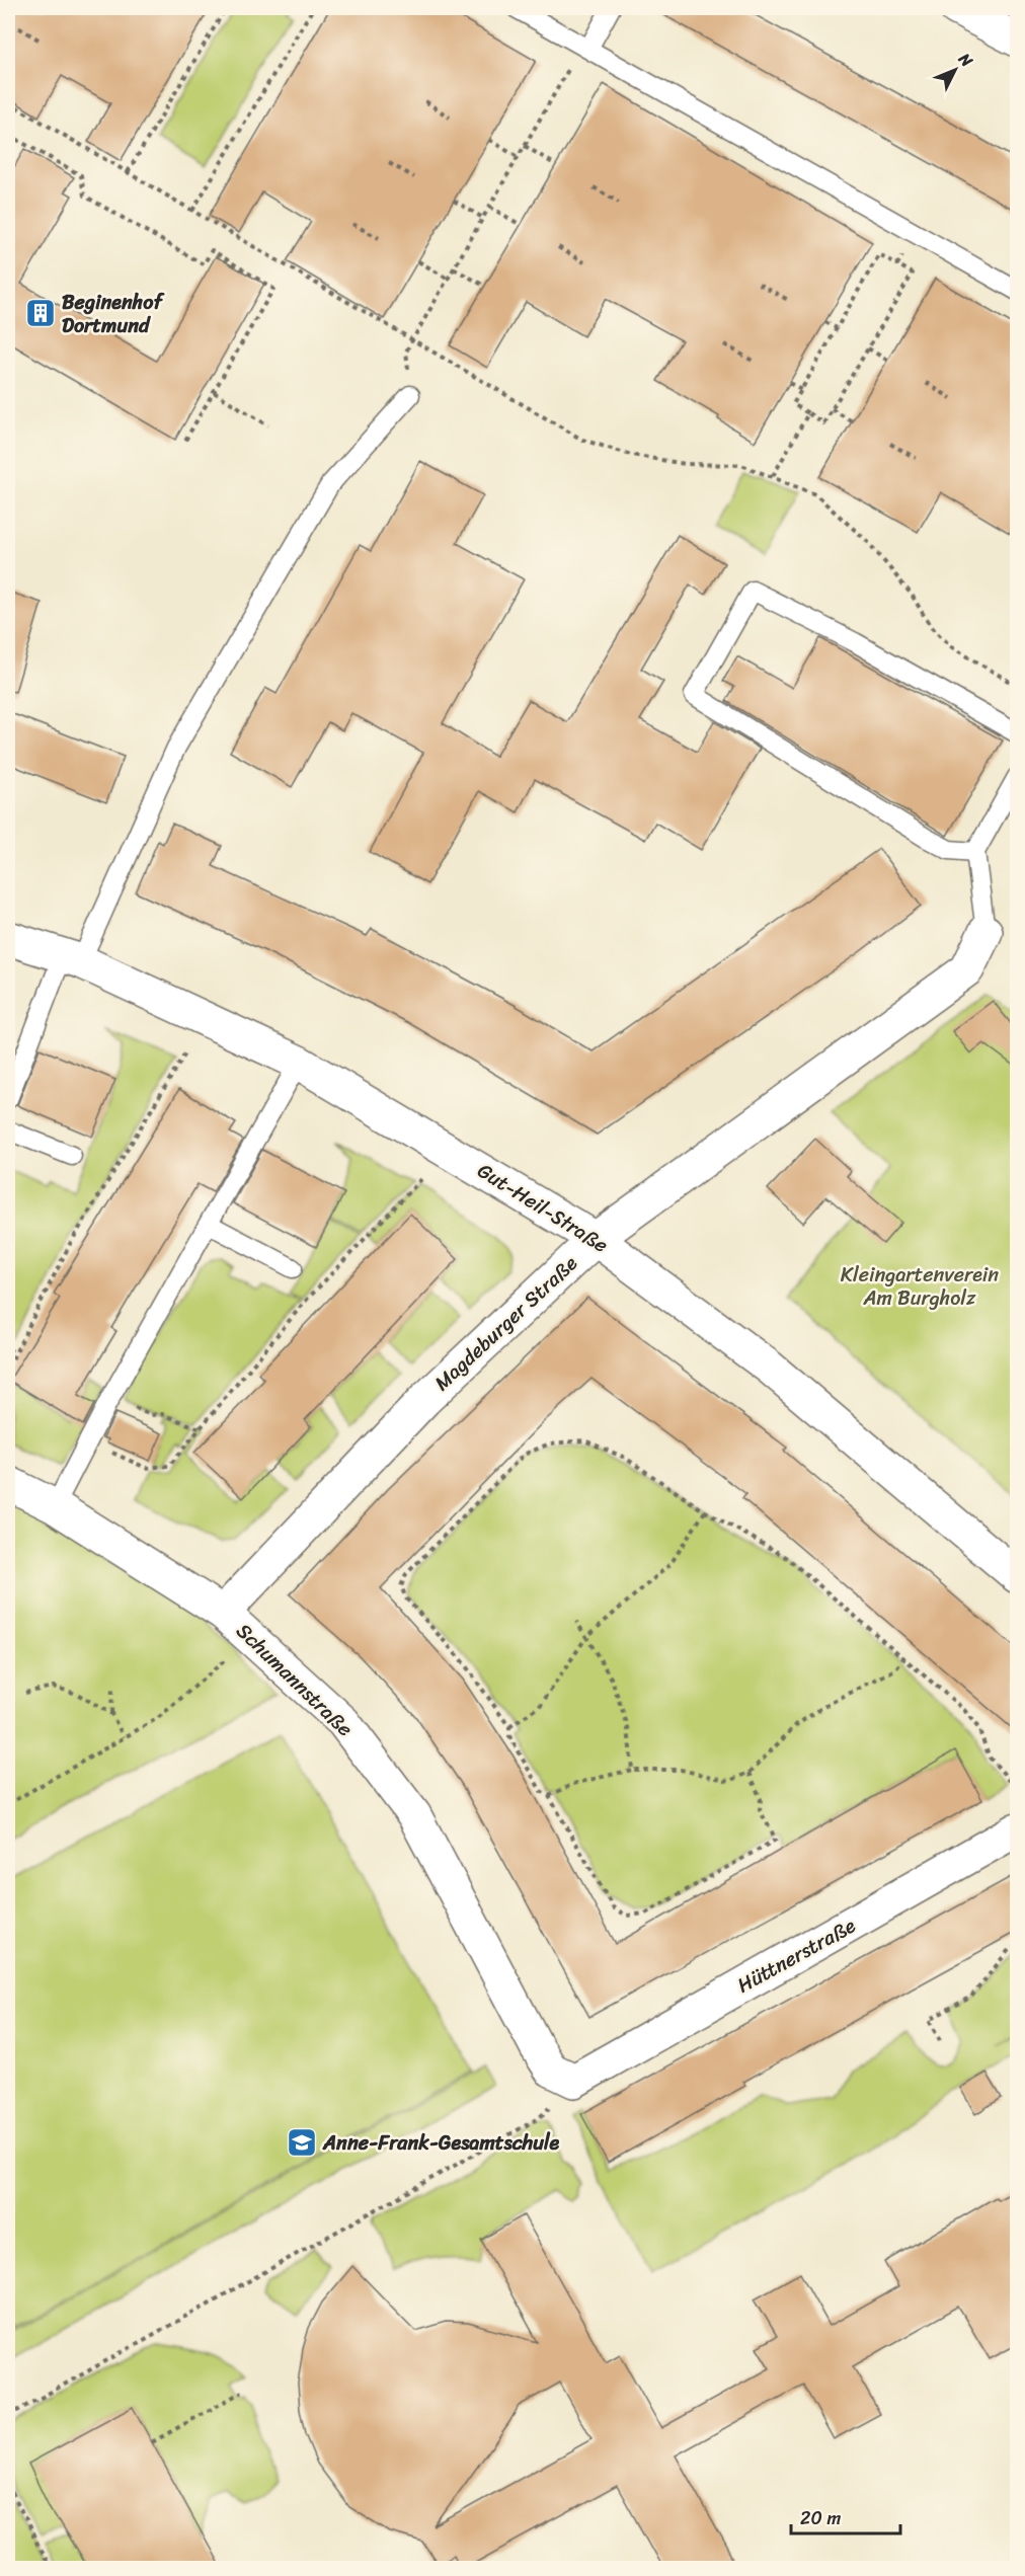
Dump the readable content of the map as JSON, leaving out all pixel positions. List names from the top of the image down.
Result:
{
  "streets": {
    "street": [
      "Gut-Heil-Straße",
      "Magdeburger Straße",
      "Schumannstraße",
      "Hüttnerstraße"
    ]
  },
  "crossings": [
    ["Gut-Heil-Straße", "Magdeburger Straße"],
    ["Magdeburger Straße", "Schumannstraße"],
    ["Schumannstraße", "Hüttnerstraße"]
  ],
  "parks": ["Kleingartenverein Am Burgholz"],
  "places": {
    "building": ["Beginenhof Dortmund"],
    "school or university": ["Anne-Frank-Gesamtschule"]
  },
  "scale_bar": "20 m",
  "north": "top right"
}
